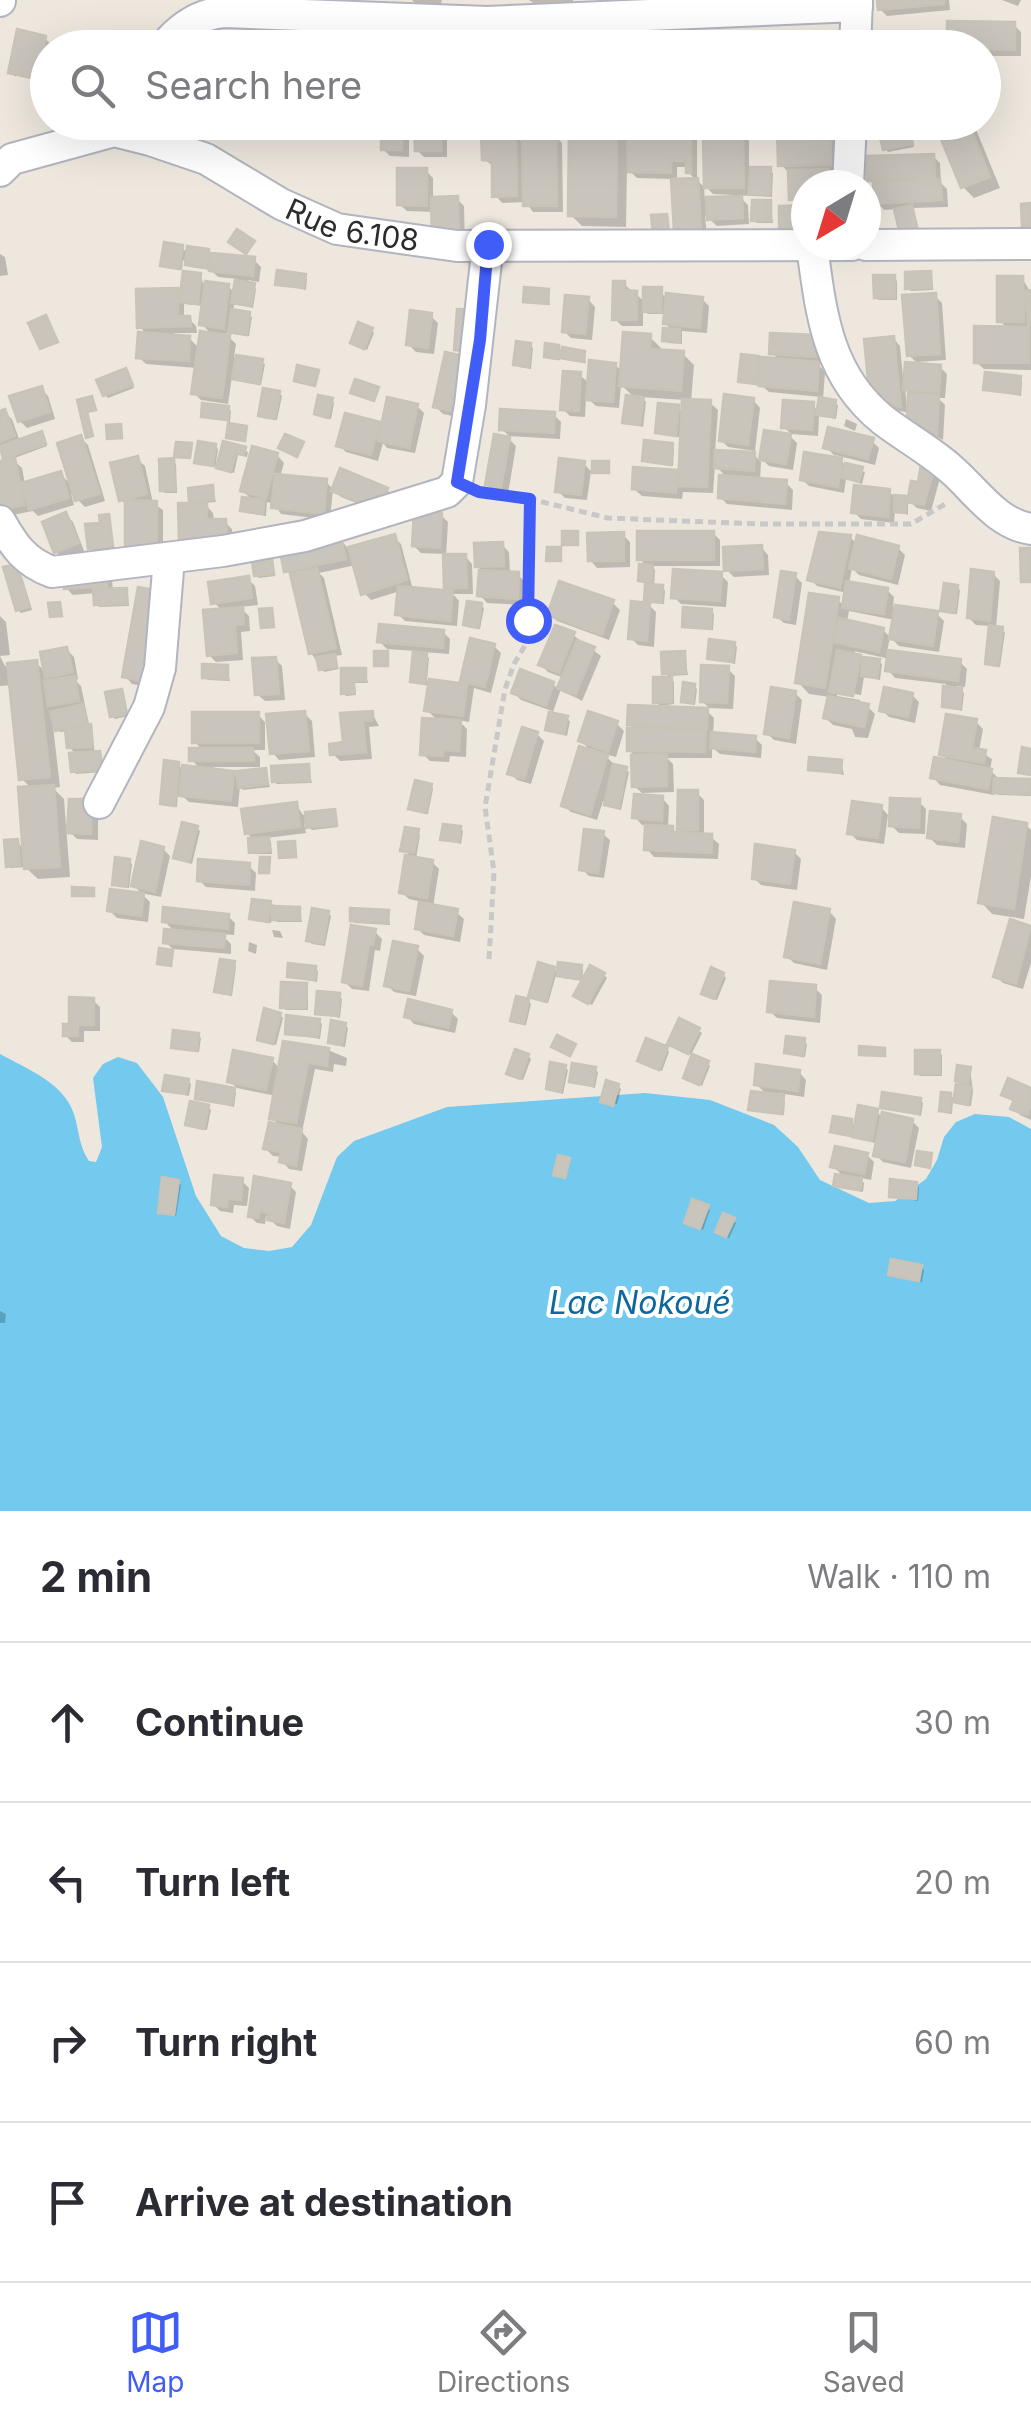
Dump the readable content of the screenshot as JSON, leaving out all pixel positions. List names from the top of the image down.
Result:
{
  "streets": {
    "street": ["Rue 6.108"]
  },
  "water": ["Lac Nokoué"],
  "north": "bottom left",
  "page": {
    "search": "Search here",
    "heading": ["2 min", "Walk · 110 m"],
    "list": [
      ["Continue", "30 m"],
      ["Turn left", "20 m"],
      ["Turn right", "60 m"],
      "Arrive at destination"
    ],
    "nav": ["Map", "Directions", "Saved"]
  }
}
